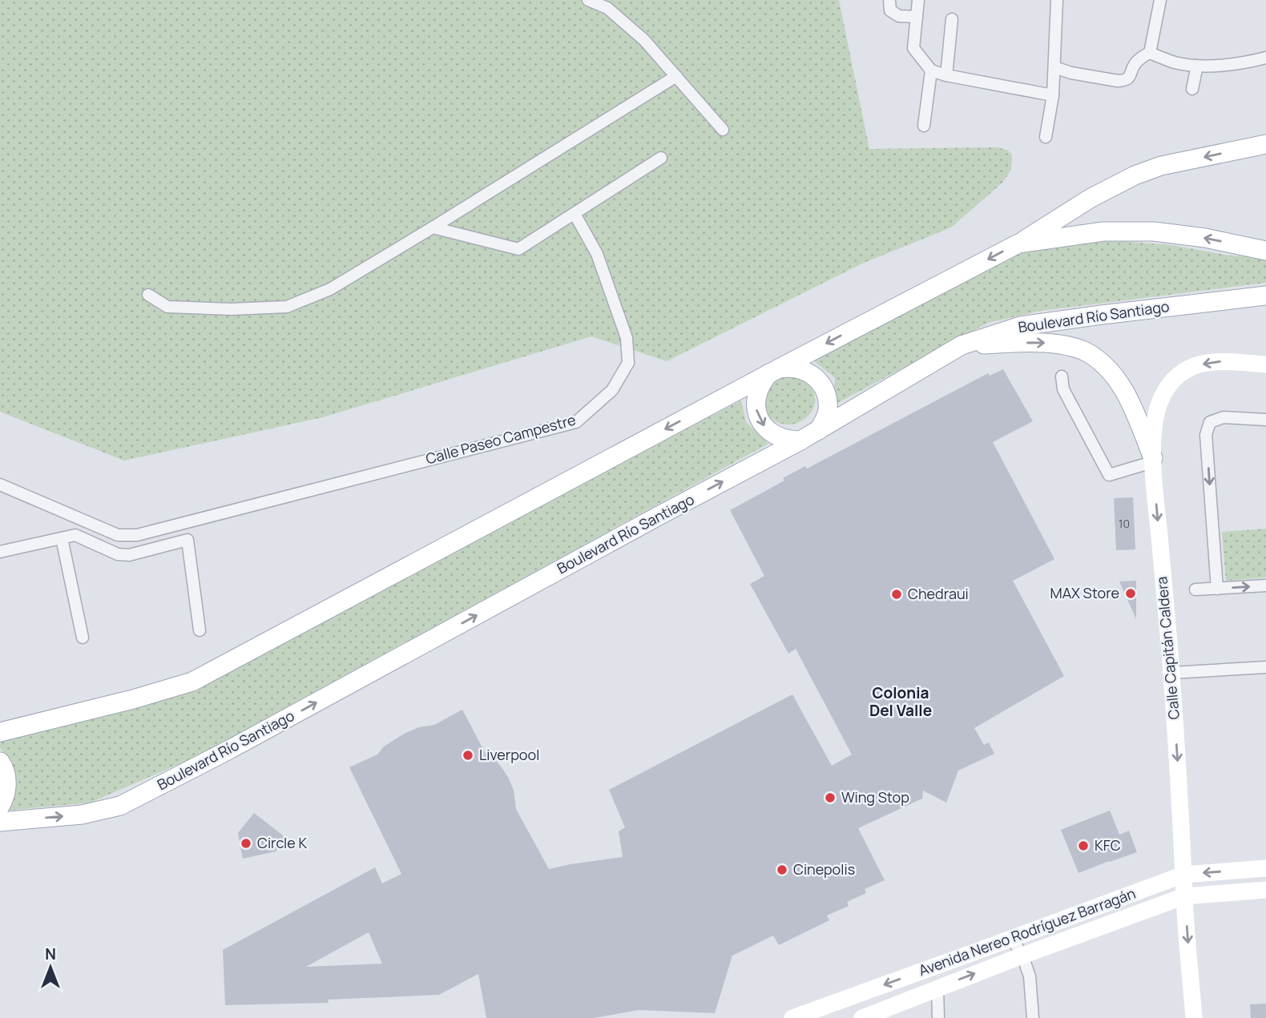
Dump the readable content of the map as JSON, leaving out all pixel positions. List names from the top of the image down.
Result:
{
  "streets": {
    "main road": ["Boulevard Río Santiago"],
    "street": ["Calle Paseo Campestre", "Calle Capitán Caldera", "Avenida Nereo Rodríguez Barragán"]
  },
  "crossings": [
    ["Calle Capitán Caldera", "Avenida Nereo Rodríguez Barragán"]
  ],
  "one_way": ["Calle Capitán Caldera"],
  "districts": ["Colonia Del Valle"],
  "places": [
    "MAX Store",
    "Chedraui",
    "Liverpool",
    "Wing Stop",
    "Circle K",
    "KFC",
    "Cinepolis"
  ],
  "house_numbers": ["10"],
  "north": "top"
}
